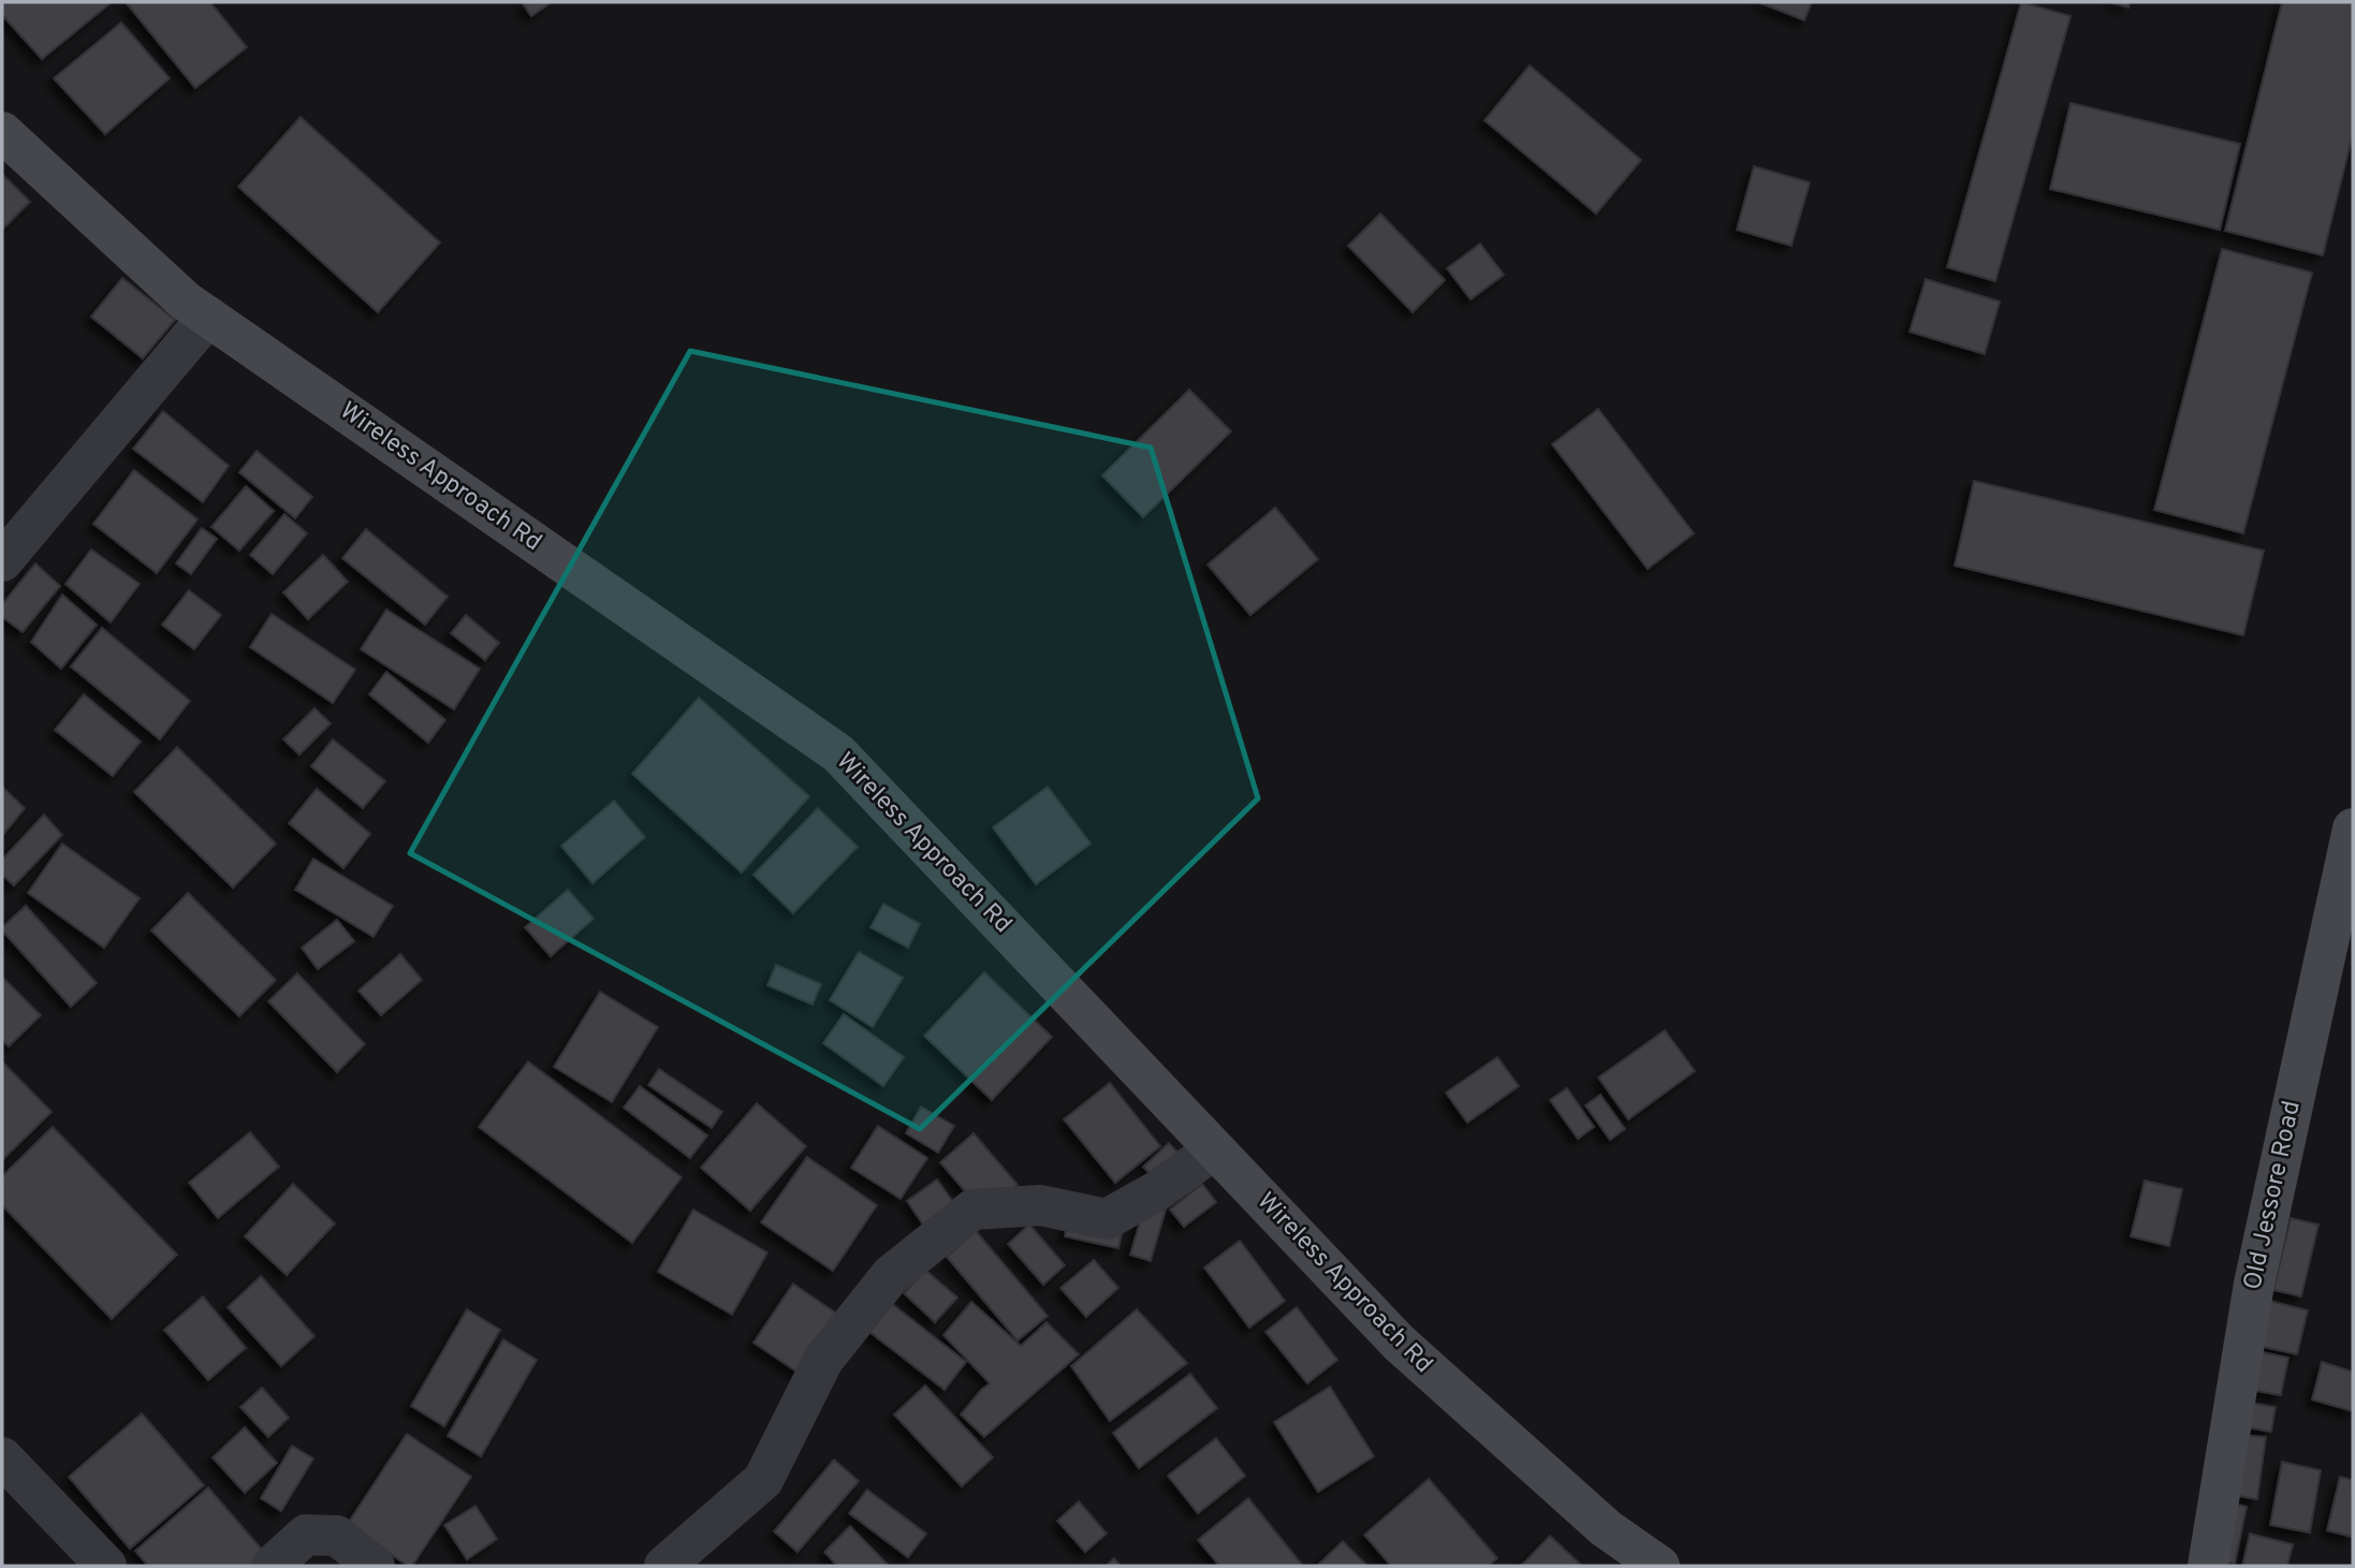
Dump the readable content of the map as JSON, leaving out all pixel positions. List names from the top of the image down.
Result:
{
  "streets": {
    "street": ["Wireless Approach Rd", "Old Jessore Road"]
  }
}
